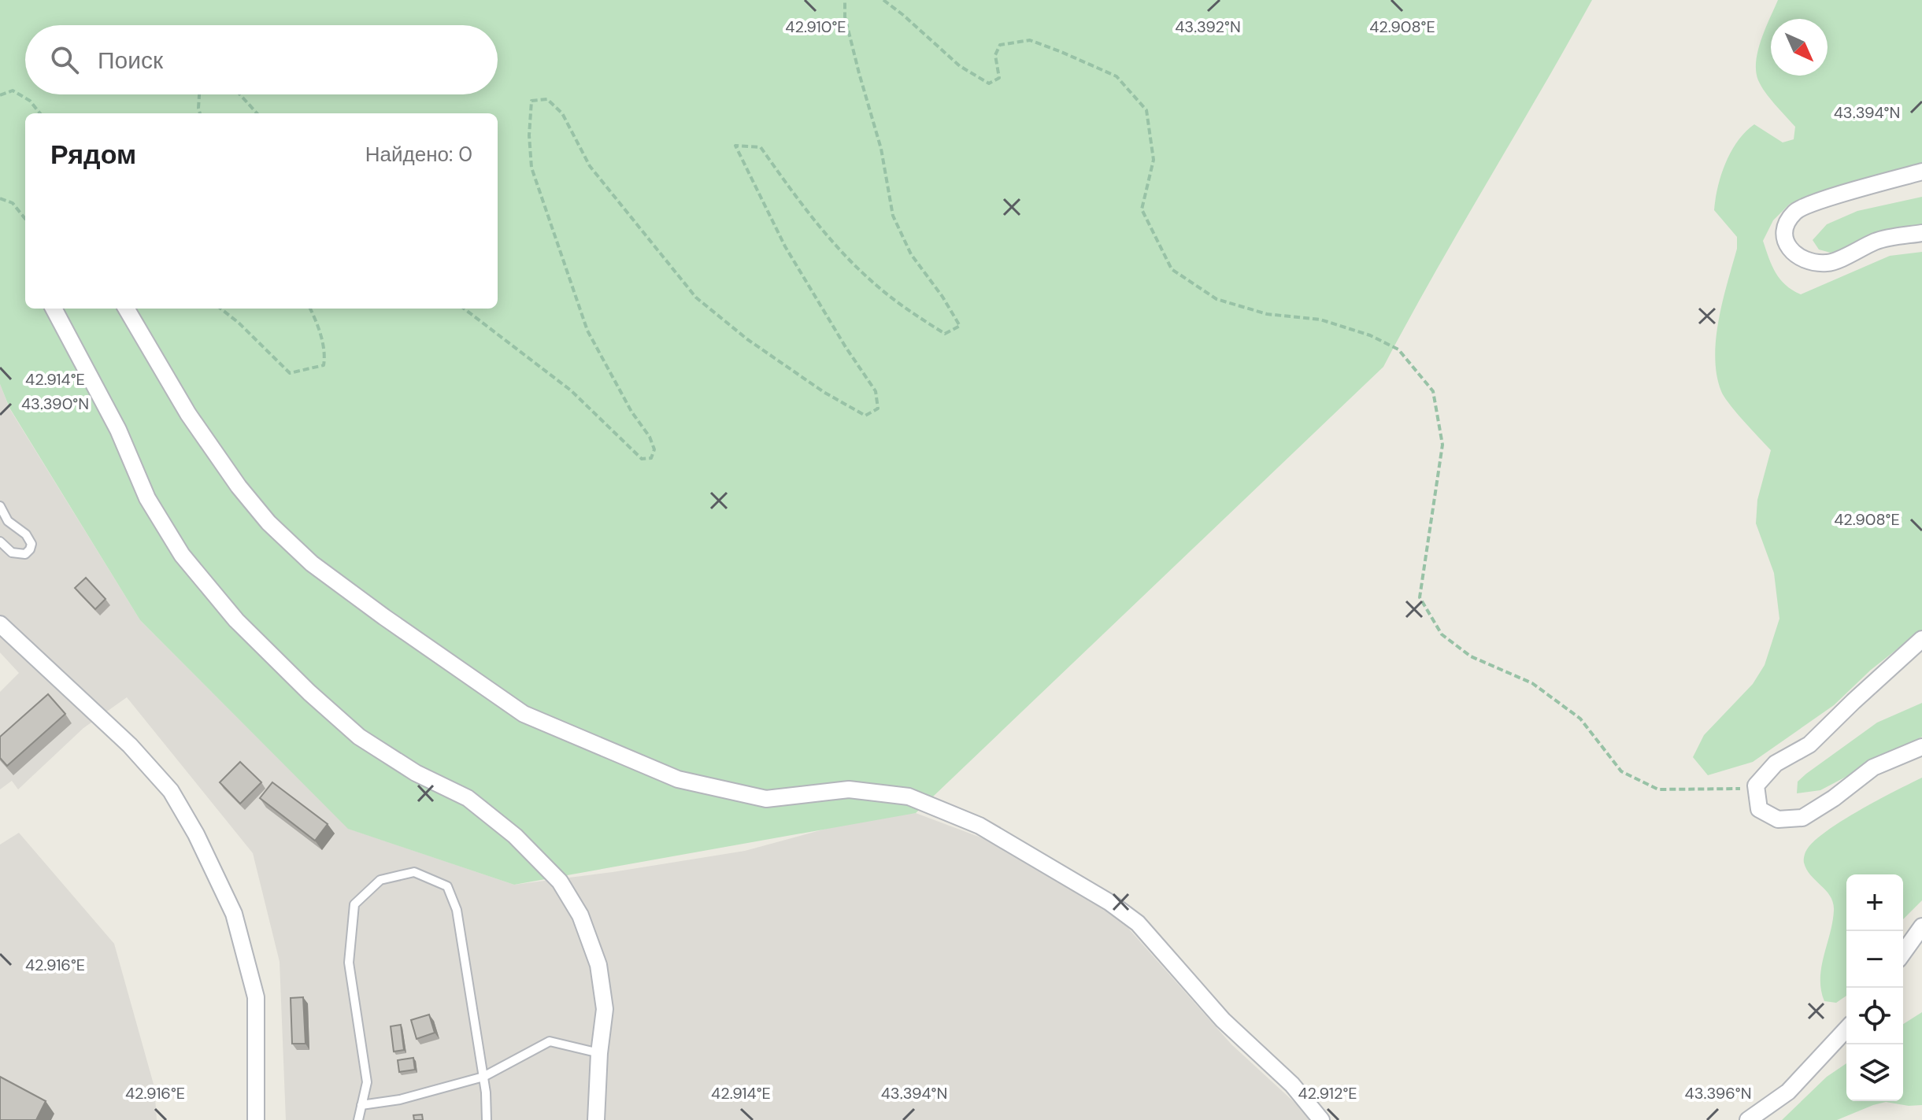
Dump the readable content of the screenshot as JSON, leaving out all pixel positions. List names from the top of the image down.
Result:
{
  "north": "bottom right",
  "page": {
    "search": "Поиск",
    "heading": ["Рядом", "Найдено: 0"],
    "map_buttons": ["+", "−"]
  },
  "coordinates": [
    "42.910°E",
    "43.392°N",
    "42.908°E",
    "43.394°N",
    "42.914°E",
    "43.390°N",
    "42.916°E",
    "43.396°N",
    "42.912°E"
  ]
}
